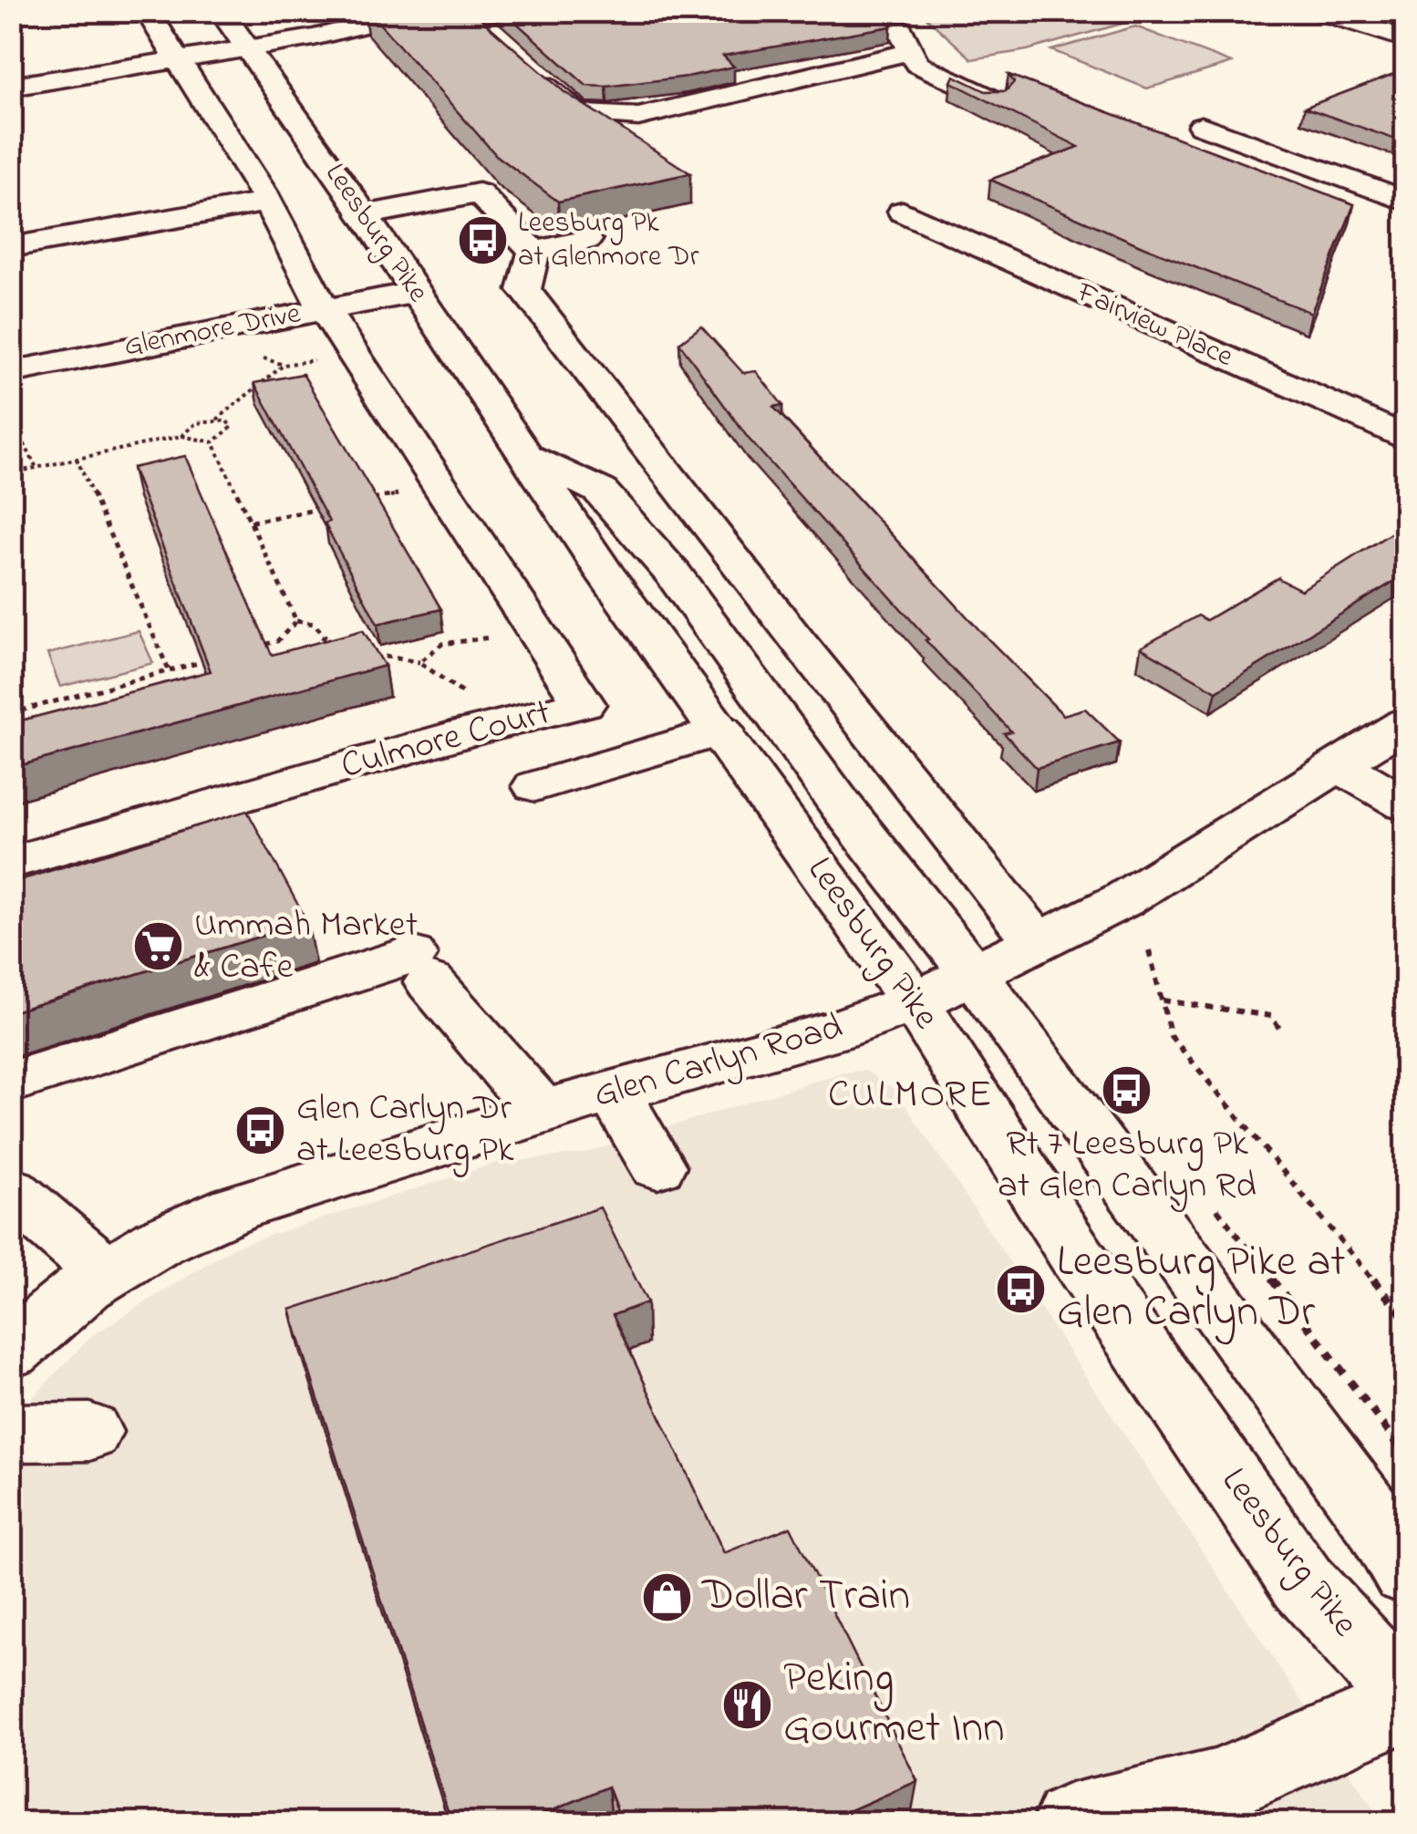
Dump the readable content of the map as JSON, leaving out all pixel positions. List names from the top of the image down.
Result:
{
  "streets": {
    "street": [
      "Leesburg Pike",
      "Fairview Place",
      "Glenmore Drive",
      "Culmore Court",
      "Glen Carlyn Road"
    ]
  },
  "crossings": [
    ["Leesburg Pike", "Glenmore Drive"],
    ["Leesburg Pike", "Glen Carlyn Road"],
    ["Glenmore Drive", "Culmore Court"]
  ],
  "districts": ["CULMORE"],
  "places": {
    "bus stop": [
      "Leesburg Pk at Glenmore Dr",
      "Rt 7 Leesburg Pk at Glen Carlyn Rd",
      "Glen Carlyn Dr at Leesburg Pk",
      "Leesburg Pike at Glen Carlyn Dr"
    ],
    "supermarket": ["Ummah Market & Cafe"],
    "shop": ["Dollar Train"],
    "restaurant": ["Peking Gourmet Inn"]
  }
}
